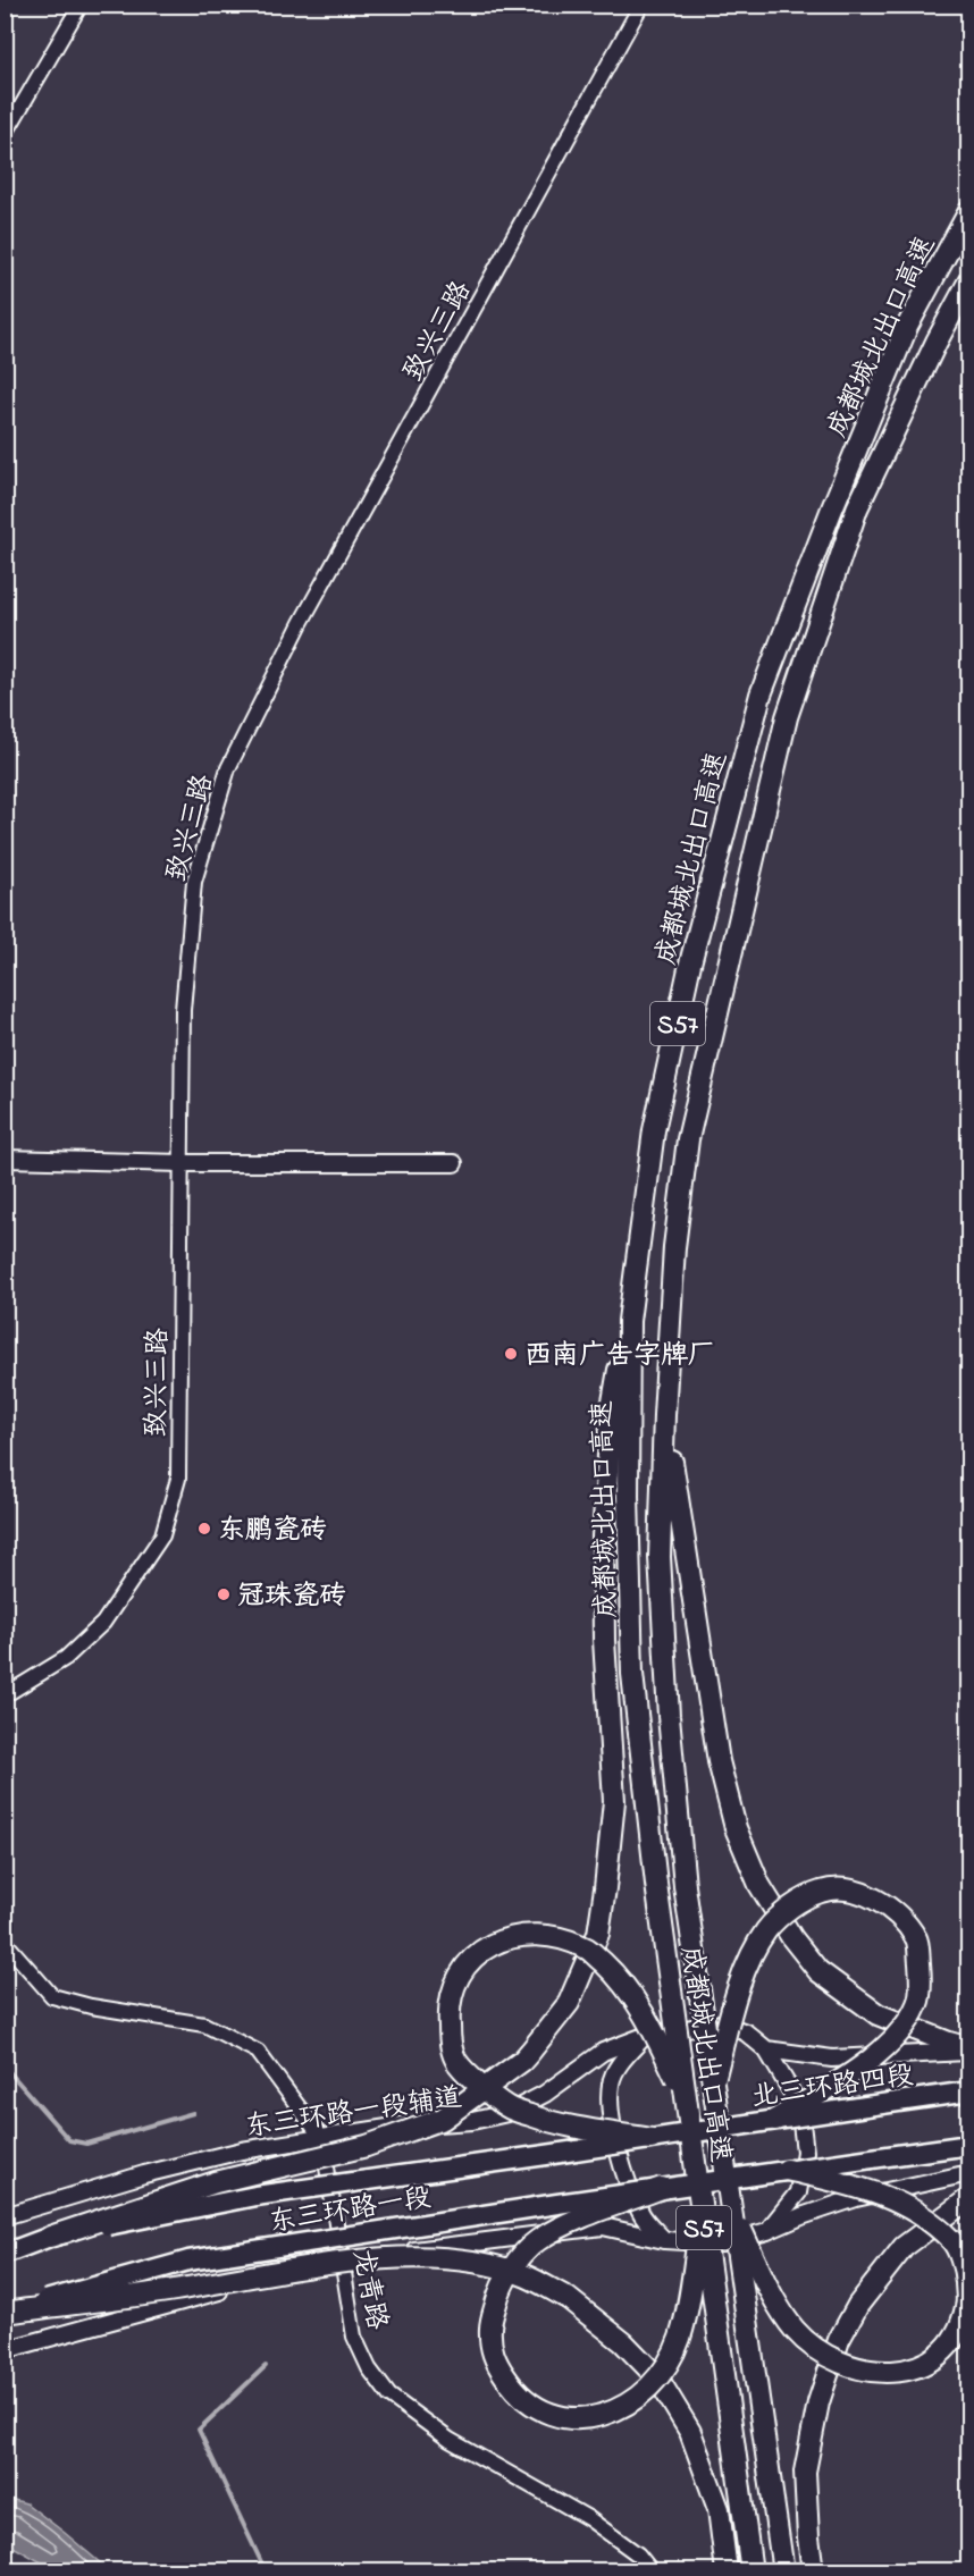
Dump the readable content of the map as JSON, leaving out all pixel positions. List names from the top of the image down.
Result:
{
  "streets": {
    "highway": [
      "成都城北出口高速",
      "S57",
      "北三环路四段",
      "东三环路一段"
    ],
    "main road": ["东三环路一段辅道"],
    "street": ["致兴三路", "龙青路"]
  },
  "crossings": [
    ["北三环路四段", "东三环路一段"],
    ["东三环路一段辅道", "龙青路"]
  ],
  "places": ["西南广告字牌厂", "东鹏瓷砖", "冠珠瓷砖"]
}
